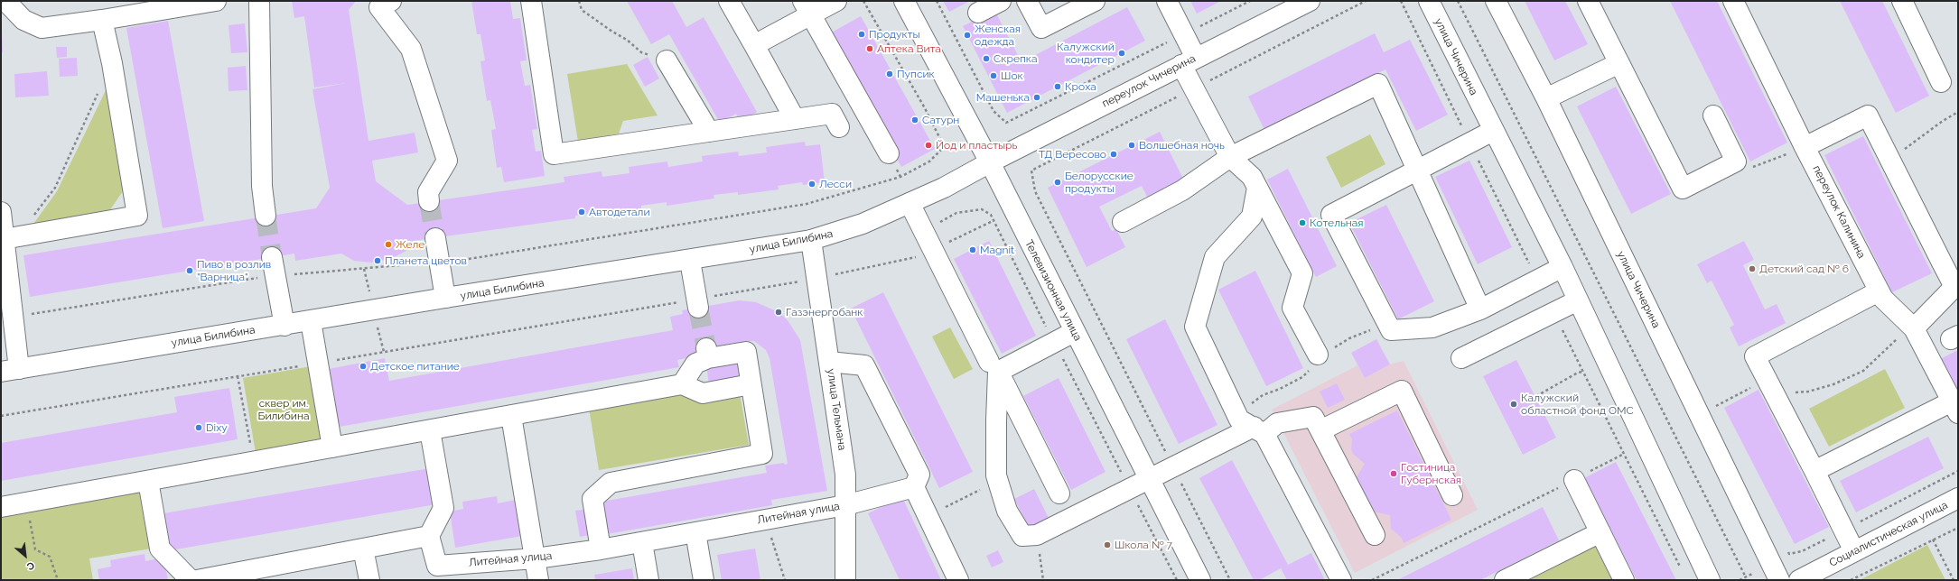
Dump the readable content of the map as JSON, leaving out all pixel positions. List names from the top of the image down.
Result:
{
  "streets": {
    "street": [
      "улица Чичерина",
      "переулок Чичерина",
      "переулок Калинина",
      "улица Билибина",
      "Телевизионная улица",
      "улица Тельмана",
      "Литейная улица",
      "Социалистическая улица"
    ]
  },
  "crossings": [
    ["переулок Чичерина", "улица Билибина"],
    ["переулок Чичерина", "Телевизионная улица"],
    ["улица Билибина", "Телевизионная улица"],
    ["улица Билибина", "улица Тельмана"],
    ["улица Тельмана", "Литейная улица"]
  ],
  "parks": ["сквер им. Билибина"],
  "places": [
    "Продукты",
    "Женская одежда",
    "Аптека Вита",
    "Калужский кондитер",
    "Скрепка",
    "Пупсик",
    "Шок",
    "Кроха",
    "Машенька",
    "Сатурн",
    "Йод и пластырь",
    "Волшебная ночь",
    "ТД Вересово",
    "Белорусские продукты",
    "Лесси",
    "Автодетали",
    "Котельная",
    "Желе",
    "Magnit",
    "Планета цветов",
    "Детский сад № 6",
    "Пиво в розлив \"Варница\"",
    "Газэнергобанк",
    "Детское питание",
    "Калужский областной фонд ОМС",
    "Dixy",
    "Гостиница Губернская",
    "Школа № 7"
  ],
  "north": "bottom right"
}
